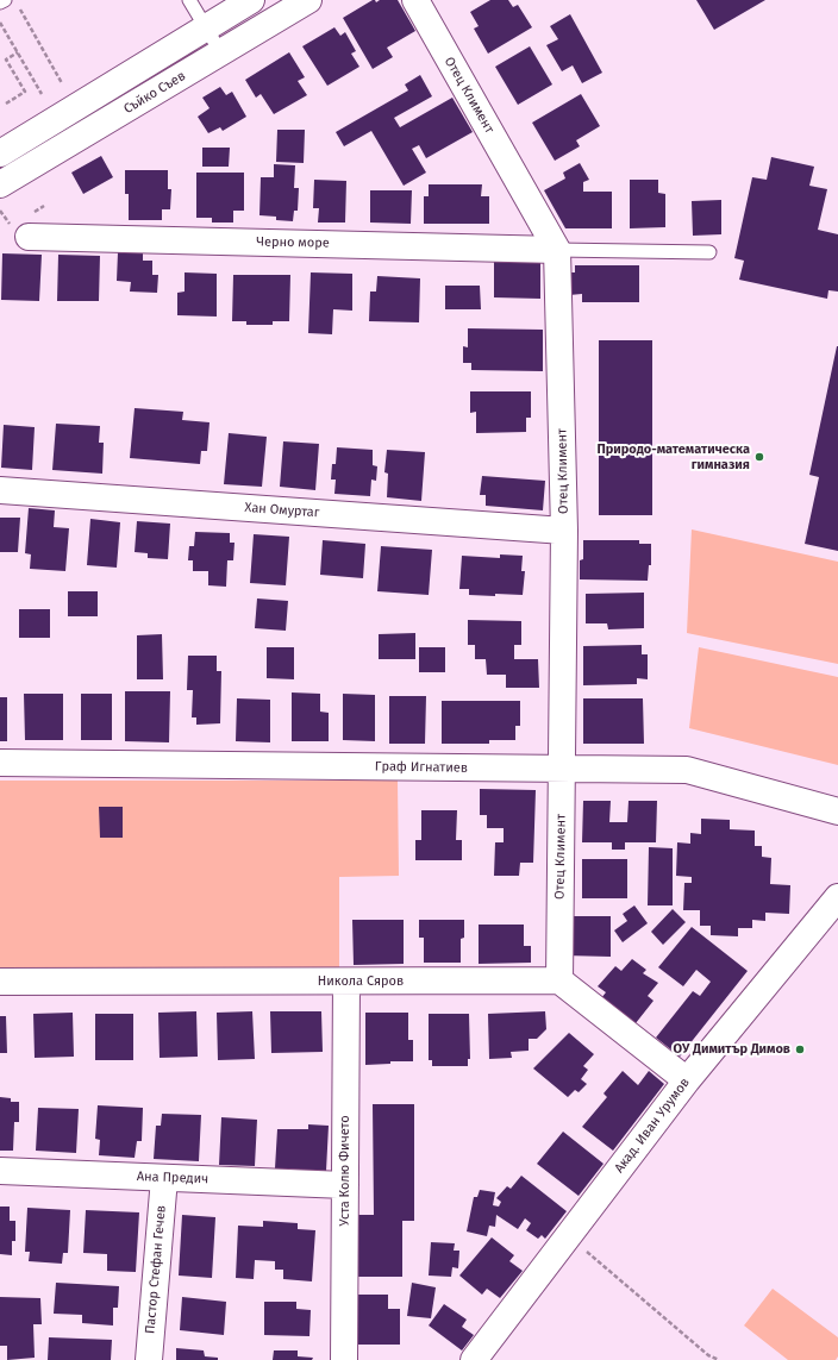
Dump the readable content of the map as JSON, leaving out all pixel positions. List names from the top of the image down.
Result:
{
  "streets": {
    "street": [
      "Съйко Съев",
      "Отец Климент",
      "Черно море",
      "Хан Омуртаг",
      "Граф Игнатиев",
      "Никола Сяров",
      "Акад. Иван Урумов",
      "Уста Колю Фичето",
      "Ана Предич",
      "Пастор Стефан Гечев"
    ]
  },
  "crossings": [
    ["Отец Климент", "Черно море"],
    ["Отец Климент", "Хан Омуртаг"],
    ["Отец Климент", "Граф Игнатиев"],
    ["Отец Климент", "Никола Сяров"],
    ["Никола Сяров", "Уста Колю Фичето"],
    ["Уста Колю Фичето", "Ана Предич"],
    ["Ана Предич", "Пастор Стефан Гечев"]
  ],
  "places": ["Природо-математическа гимназия", "ОУ Димитър Димов"]
}
